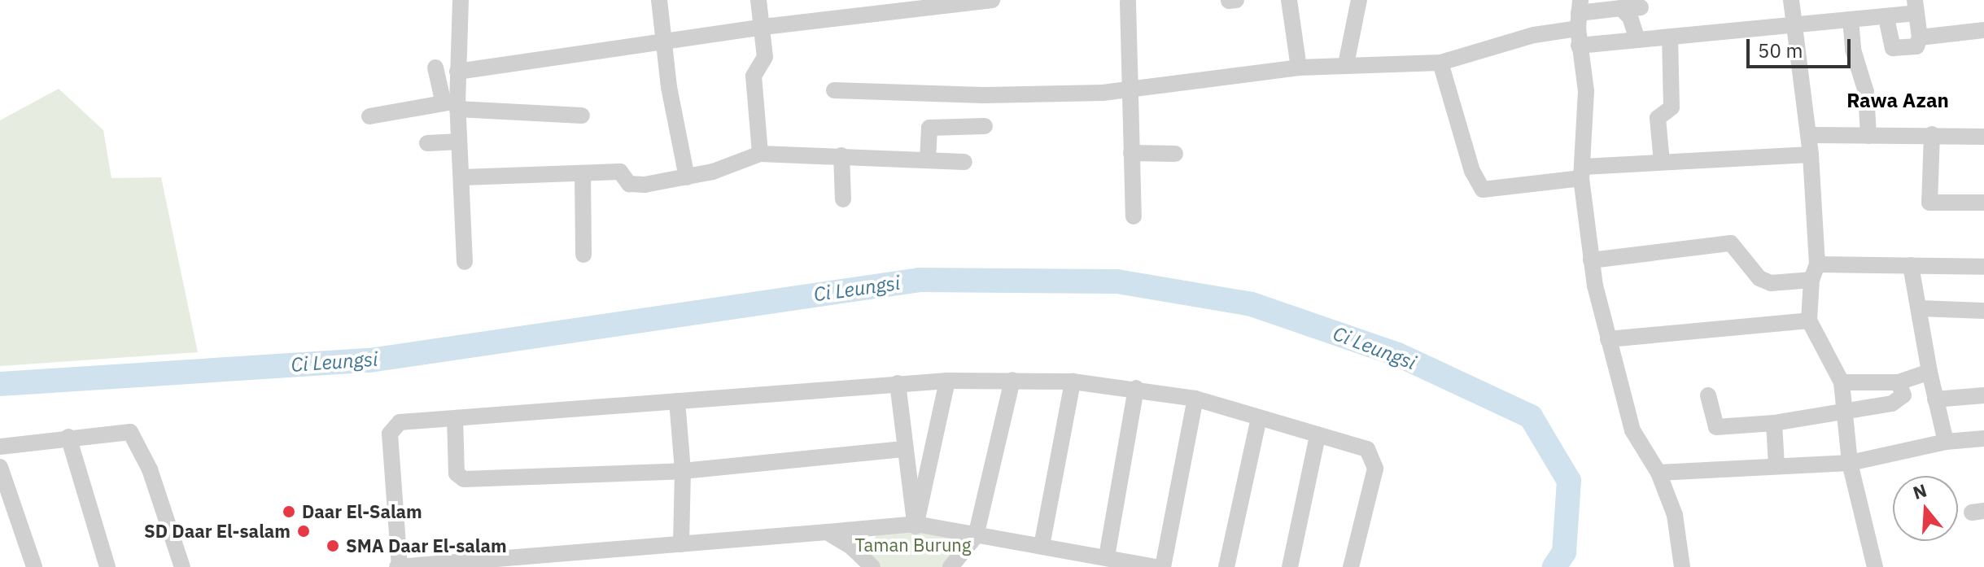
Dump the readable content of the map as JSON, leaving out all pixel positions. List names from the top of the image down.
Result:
{
  "districts": ["Rawa Azan"],
  "water": ["Ci Leungsi"],
  "parks": ["Taman Burung"],
  "places": ["Daar El-Salam", "SD Daar El-salam", "SMA Daar El-salam"],
  "scale_bar": "50 m",
  "north": "top"
}
